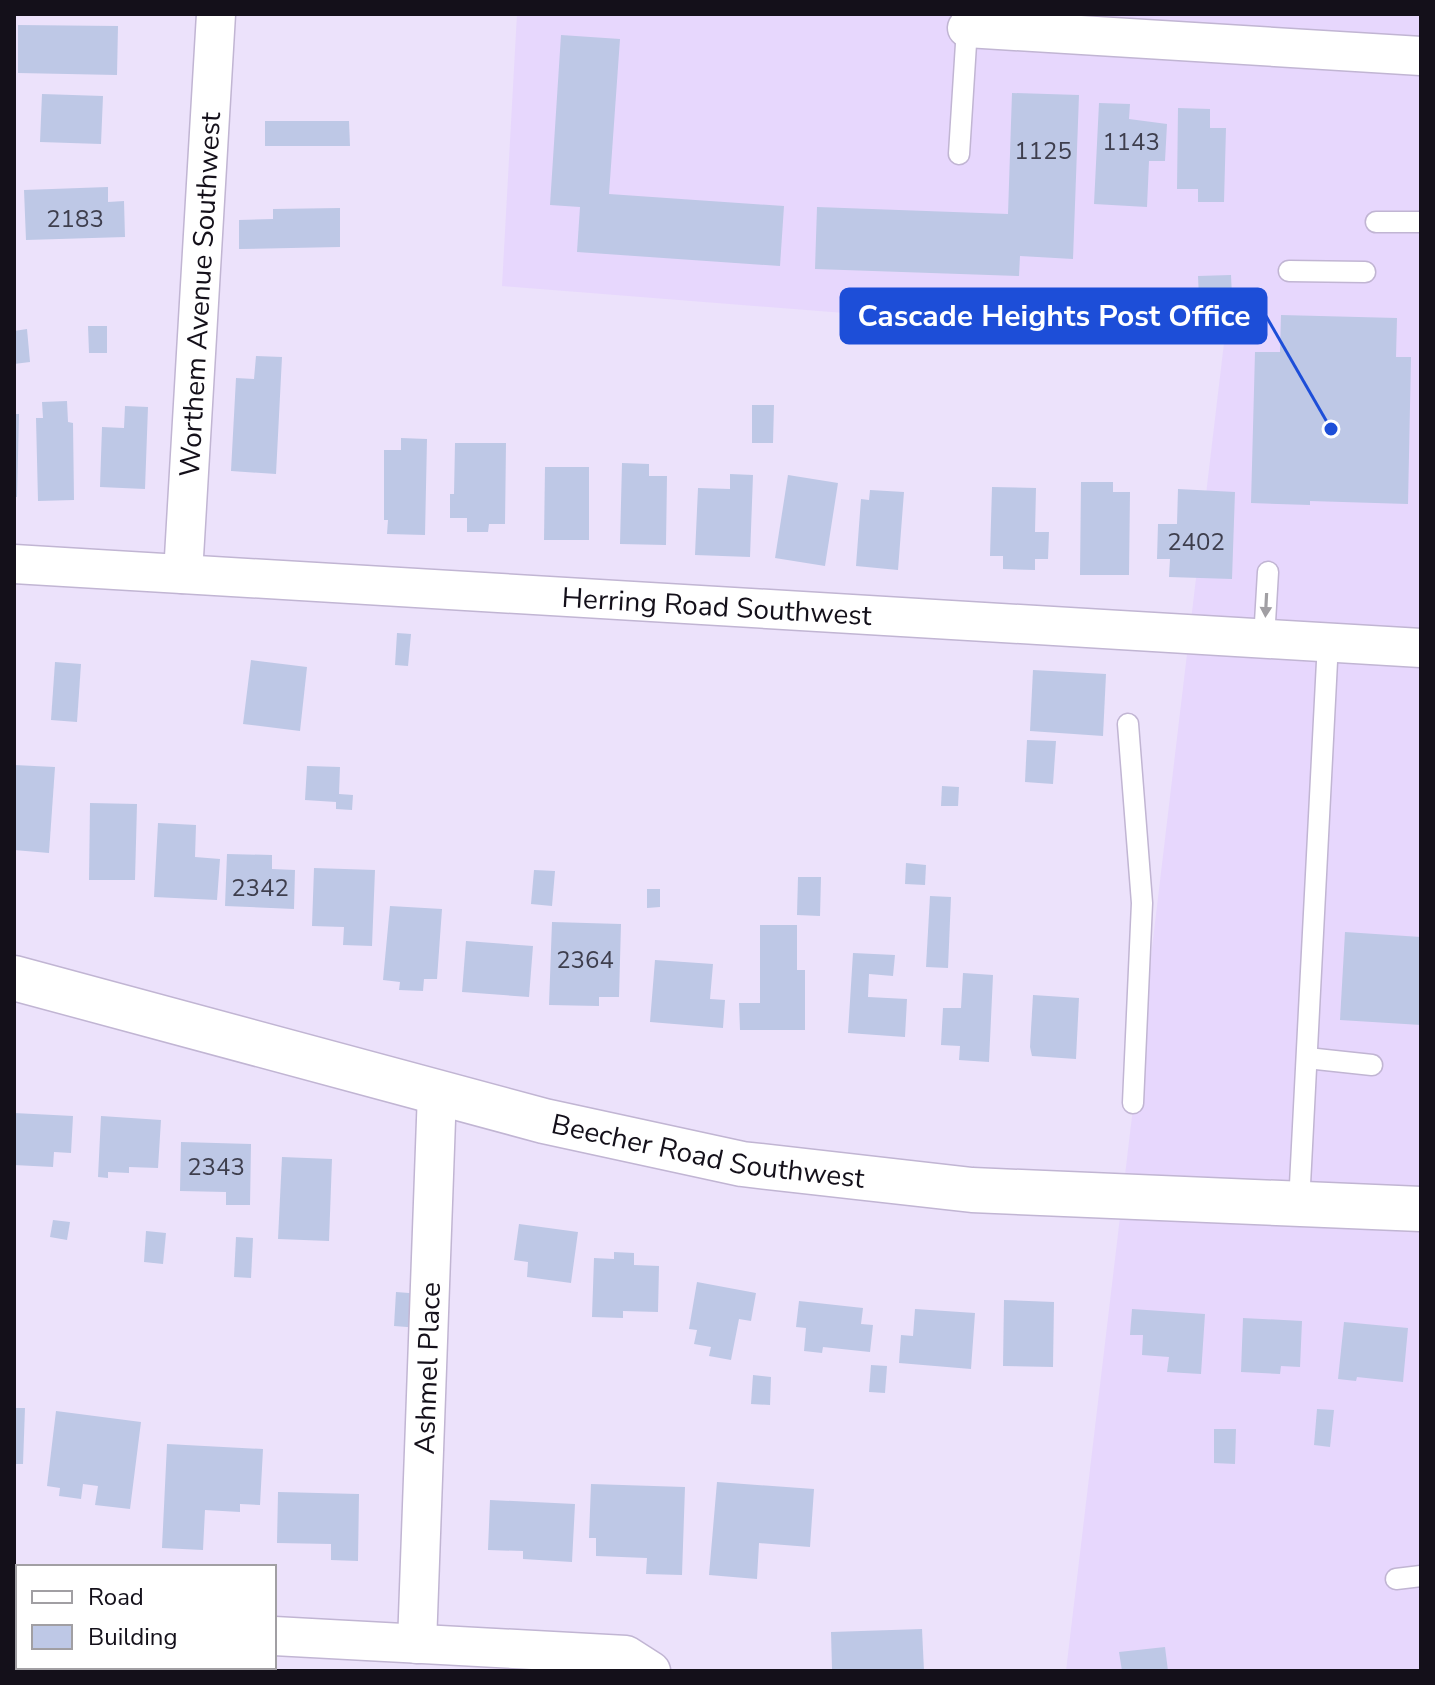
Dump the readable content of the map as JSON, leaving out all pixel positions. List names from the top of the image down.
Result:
{
  "streets": {
    "street": [
      "Worthem Avenue Southwest",
      "Herring Road Southwest",
      "Beecher Road Southwest",
      "Ashmel Place"
    ]
  },
  "crossings": [
    ["Worthem Avenue Southwest", "Herring Road Southwest"],
    ["Beecher Road Southwest", "Ashmel Place"]
  ],
  "places": ["Cascade Heights Post Office"],
  "house_numbers": [
    "1143",
    "1125",
    "2183",
    "2402",
    "2342",
    "2364",
    "2343"
  ],
  "legend": ["Road", "Building"]
}
